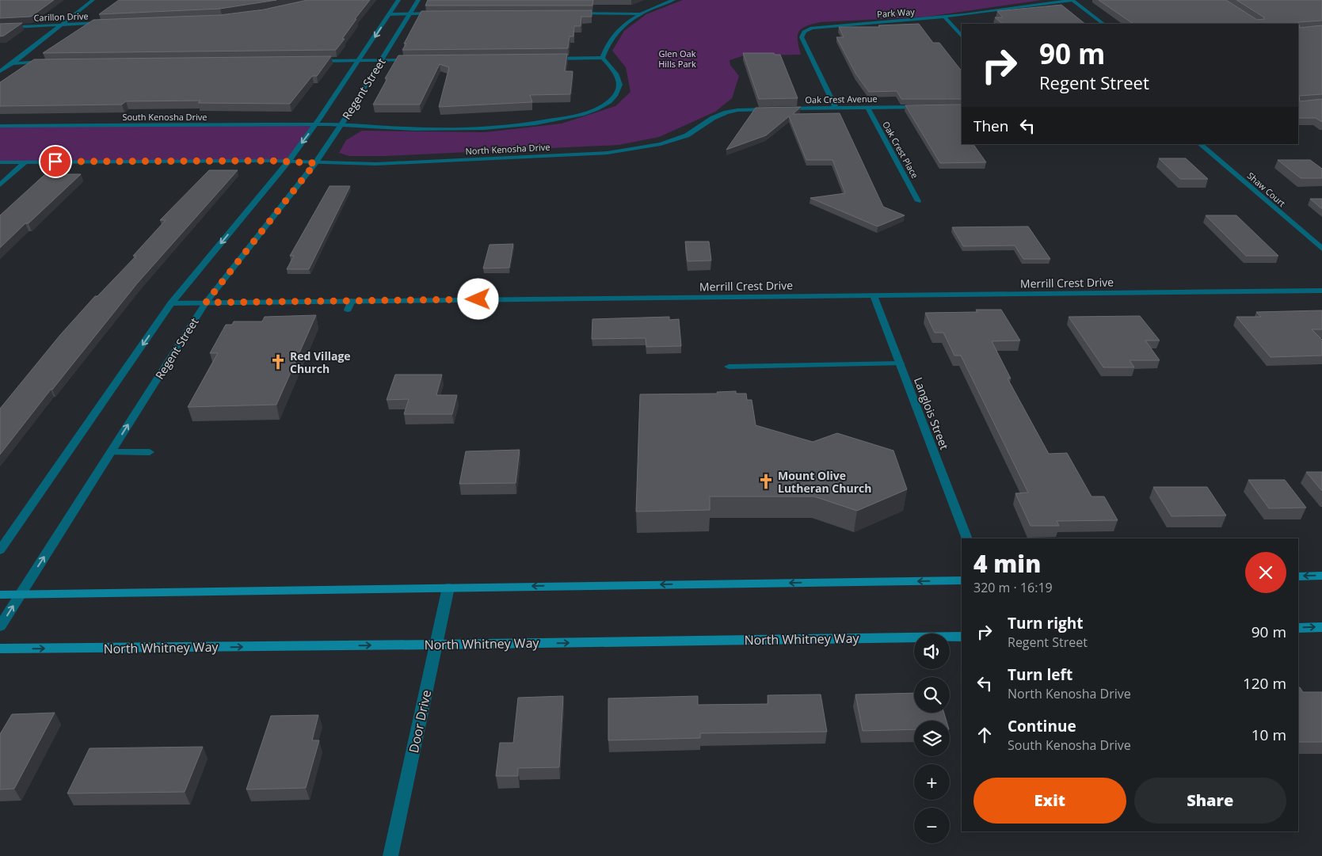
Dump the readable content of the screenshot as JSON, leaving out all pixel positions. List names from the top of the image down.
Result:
{
  "streets": {
    "main road": ["North Whitney Way"],
    "street": [
      "Park Way",
      "Carillon Drive",
      "Regent Street",
      "Oak Crest Avenue",
      "South Kenosha Drive",
      "North Kenosha Drive",
      "Oak Crest Place",
      "Shaw Court",
      "Merrill Crest Drive",
      "Langlois Street",
      "Door Drive"
    ]
  },
  "crossings": [
    ["Park Way", "Oak Crest Avenue"],
    ["Regent Street", "South Kenosha Drive"],
    ["Regent Street", "North Kenosha Drive"],
    ["Regent Street", "Merrill Crest Drive"],
    ["Oak Crest Avenue", "Oak Crest Place"],
    ["Merrill Crest Drive", "Langlois Street"],
    ["North Whitney Way", "Door Drive"]
  ],
  "parks": ["Glen Oak Hills Park"],
  "places": {
    "church": ["Red Village Church", "Mount Olive Lutheran Church"]
  },
  "page": {
    "turn": ["90 m", "Regent Street"],
    "then": "Then",
    "heading": ["4 min", "320 m · 16:19"],
    "list": [
      {
        "name": "Turn right",
        "note": "Regent Street",
        "value": "90 m"
      },
      {
        "name": "Turn left",
        "note": "North Kenosha Drive",
        "value": "120 m"
      },
      {
        "name": "Continue",
        "note": "South Kenosha Drive",
        "value": "10 m"
      }
    ],
    "map_buttons": ["+", "−"],
    "buttons": ["Exit", "Share"]
  }
}
